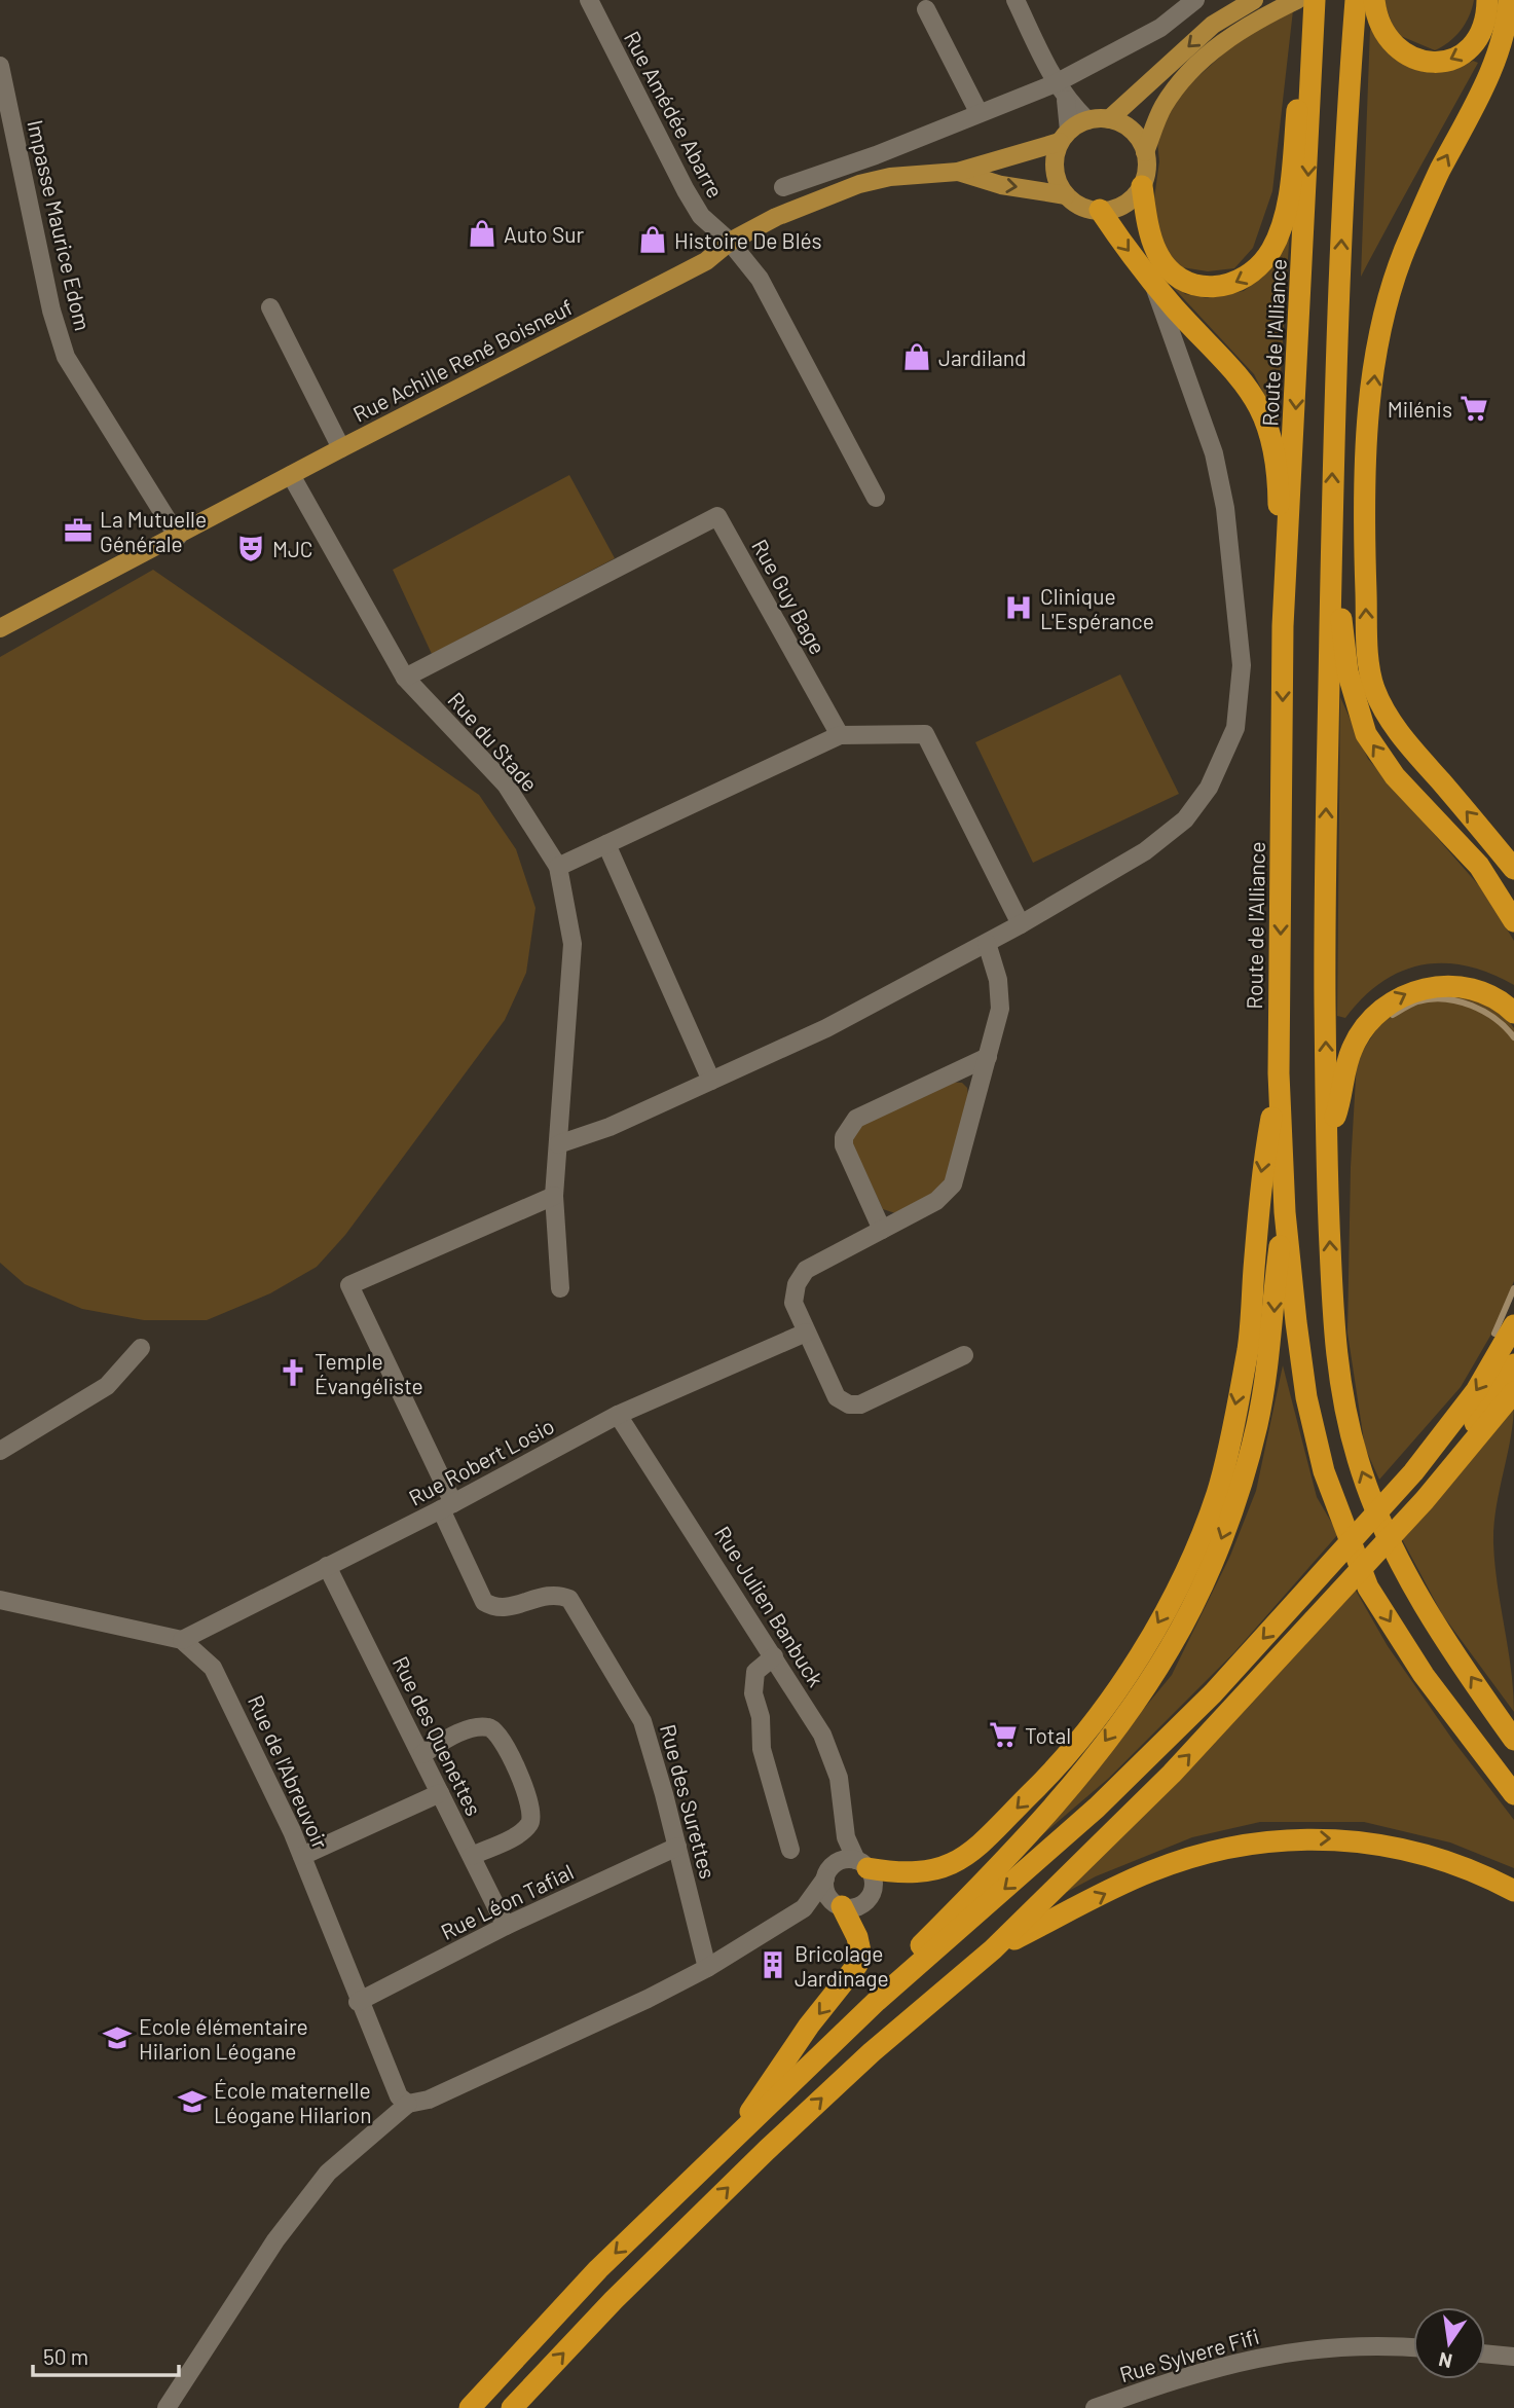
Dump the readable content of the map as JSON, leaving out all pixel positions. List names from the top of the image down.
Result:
{
  "streets": {
    "highway": ["Route de l'Alliance"],
    "main road": ["Rue Achille René Boisneuf"],
    "street": [
      "Rue Amédée Abarre",
      "Impasse Maurice Edom",
      "Rue Guy Bage",
      "Rue du Stade",
      "Rue Robert Losio",
      "Rue Julien Banbuck",
      "Rue des Quenettes",
      "Rue de l'Abreuvoir",
      "Rue des Surettes",
      "Rue Léon Tafial",
      "Rue Sylvere Fifi"
    ]
  },
  "crossings": [
    ["Rue Amédée Abarre", "Rue Achille René Boisneuf"],
    ["Impasse Maurice Edom", "Rue Achille René Boisneuf"],
    ["Rue Achille René Boisneuf", "Rue du Stade"],
    ["Rue Guy Bage", "Rue du Stade"],
    ["Rue du Stade", "Rue des Surettes"],
    ["Rue Robert Losio", "Rue Julien Banbuck"],
    ["Rue Robert Losio", "Rue des Quenettes"],
    ["Rue Robert Losio", "Rue de l'Abreuvoir"],
    ["Rue Robert Losio", "Rue des Surettes"],
    ["Rue des Quenettes", "Rue Léon Tafial"],
    ["Rue de l'Abreuvoir", "Rue Léon Tafial"],
    ["Rue des Surettes", "Rue Léon Tafial"]
  ],
  "places": {
    "shop": ["Auto Sur", "Histoire De Blés", "Jardiland"],
    "supermarket": ["Milénis", "Total"],
    "office": ["La Mutuelle Générale"],
    "theatre": ["MJC"],
    "hospital": ["Clinique L'Espérance"],
    "church": ["Temple Évangéliste"],
    "building": ["Bricolage Jardinage"],
    "school or university": ["Ecole élémentaire Hilarion Léogane", "École maternelle Léogane Hilarion"]
  },
  "scale_bar": "50 m",
  "north": "bottom"
}
